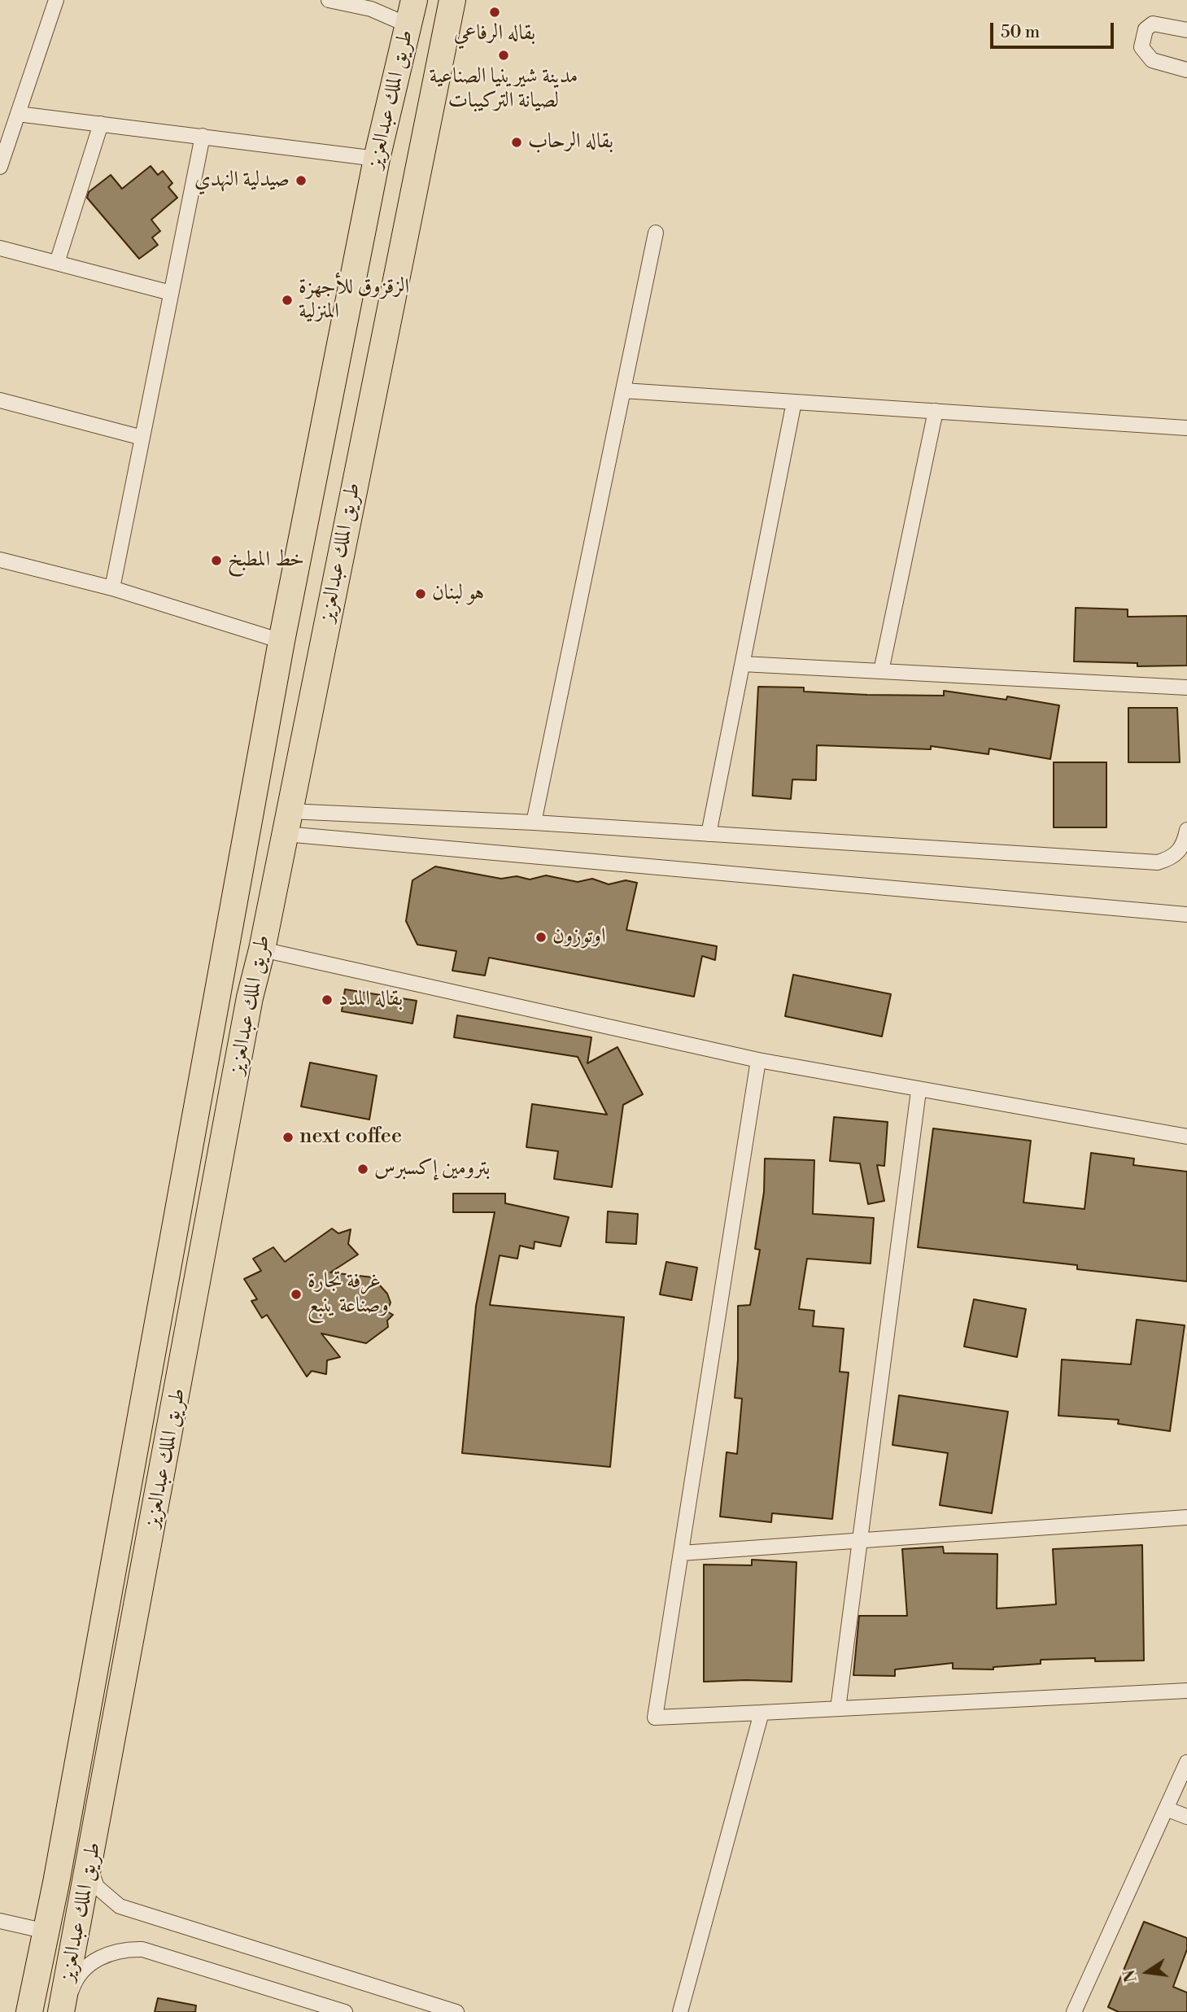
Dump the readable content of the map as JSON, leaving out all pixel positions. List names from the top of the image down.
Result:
{
  "streets": {
    "highway": ["طريق الملك عبدالعزيز"]
  },
  "places": [
    "بقاله الرفاعي",
    "مدينة شيرينيا الصناعية لصيانة التركيبات",
    "بقاله الرحاب",
    "صيدلية النهدي",
    "الزقزوق للأجهزة المنزلية",
    "خط المطبخ",
    "هو لبنان",
    "اوتوزون",
    "بقاله المدد",
    "next coffee",
    "بترومين إكسبرس",
    "غرفة تجارة وصناعة ينبع"
  ],
  "scale_bar": "50 m",
  "north": "left"
}
